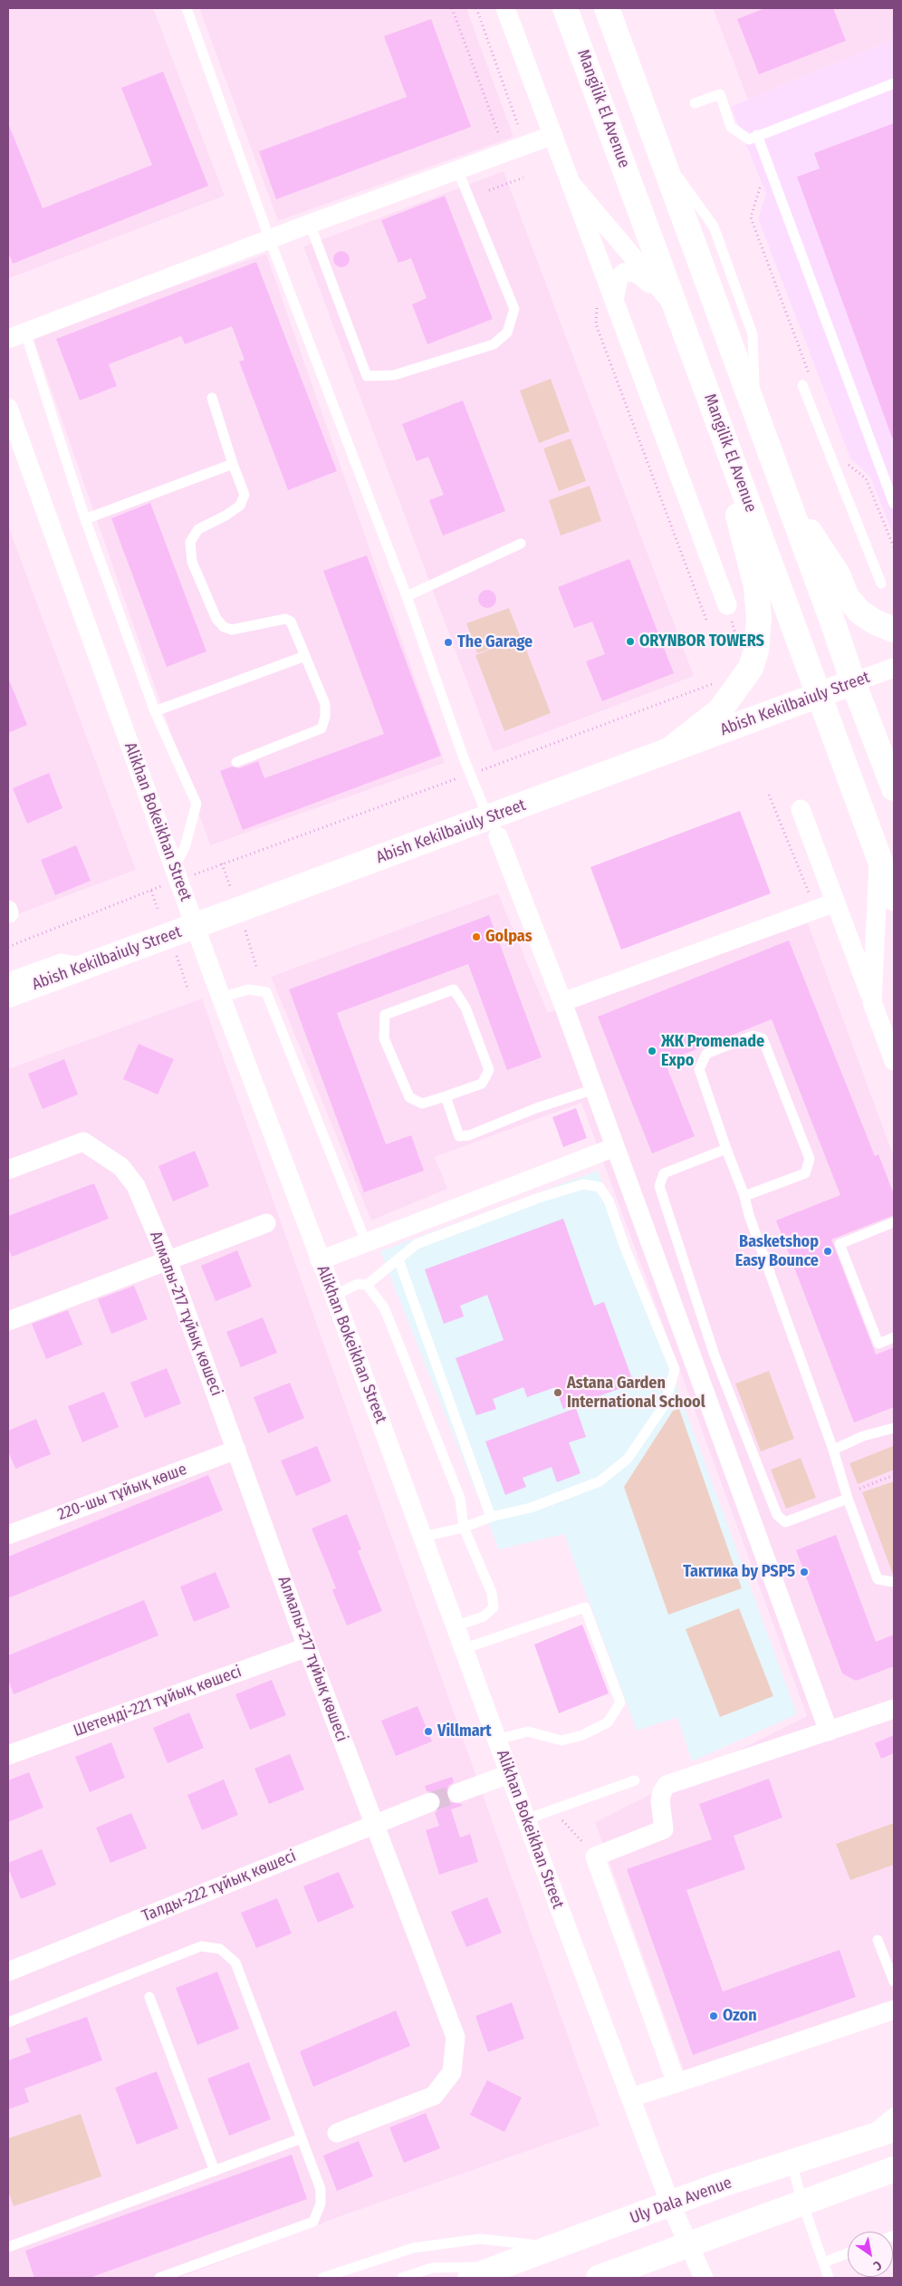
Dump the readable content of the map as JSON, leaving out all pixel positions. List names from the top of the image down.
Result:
{
  "streets": {
    "main road": ["Mangilik El Avenue", "Abish Kekilbaiuly Street", "Uly Dala Avenue"],
    "street": [
      "Alikhan Bokeikhan Street",
      "Алмалы-217 тұйық көшесі",
      "220-шы тұйық көше",
      "Шетенді-221 тұйық көшесі",
      "Талды-222 тұйық көшесі"
    ]
  },
  "crossings": [
    ["Mangilik El Avenue", "Abish Kekilbaiuly Street"],
    ["Abish Kekilbaiuly Street", "Alikhan Bokeikhan Street"],
    ["Alikhan Bokeikhan Street", "Uly Dala Avenue"],
    ["Алмалы-217 тұйық көшесі", "220-шы тұйық көше"],
    ["Алмалы-217 тұйық көшесі", "Шетенді-221 тұйық көшесі"],
    ["Алмалы-217 тұйық көшесі", "Талды-222 тұйық көшесі"]
  ],
  "places": [
    "ORYNBOR TOWERS",
    "The Garage",
    "Golpas",
    "ЖК Promenade Expo",
    "Basketshop Easy Bounce",
    "Astana Garden International School",
    "Тактика by PSP5",
    "Villmart",
    "Ozon"
  ],
  "north": "bottom right"
}
